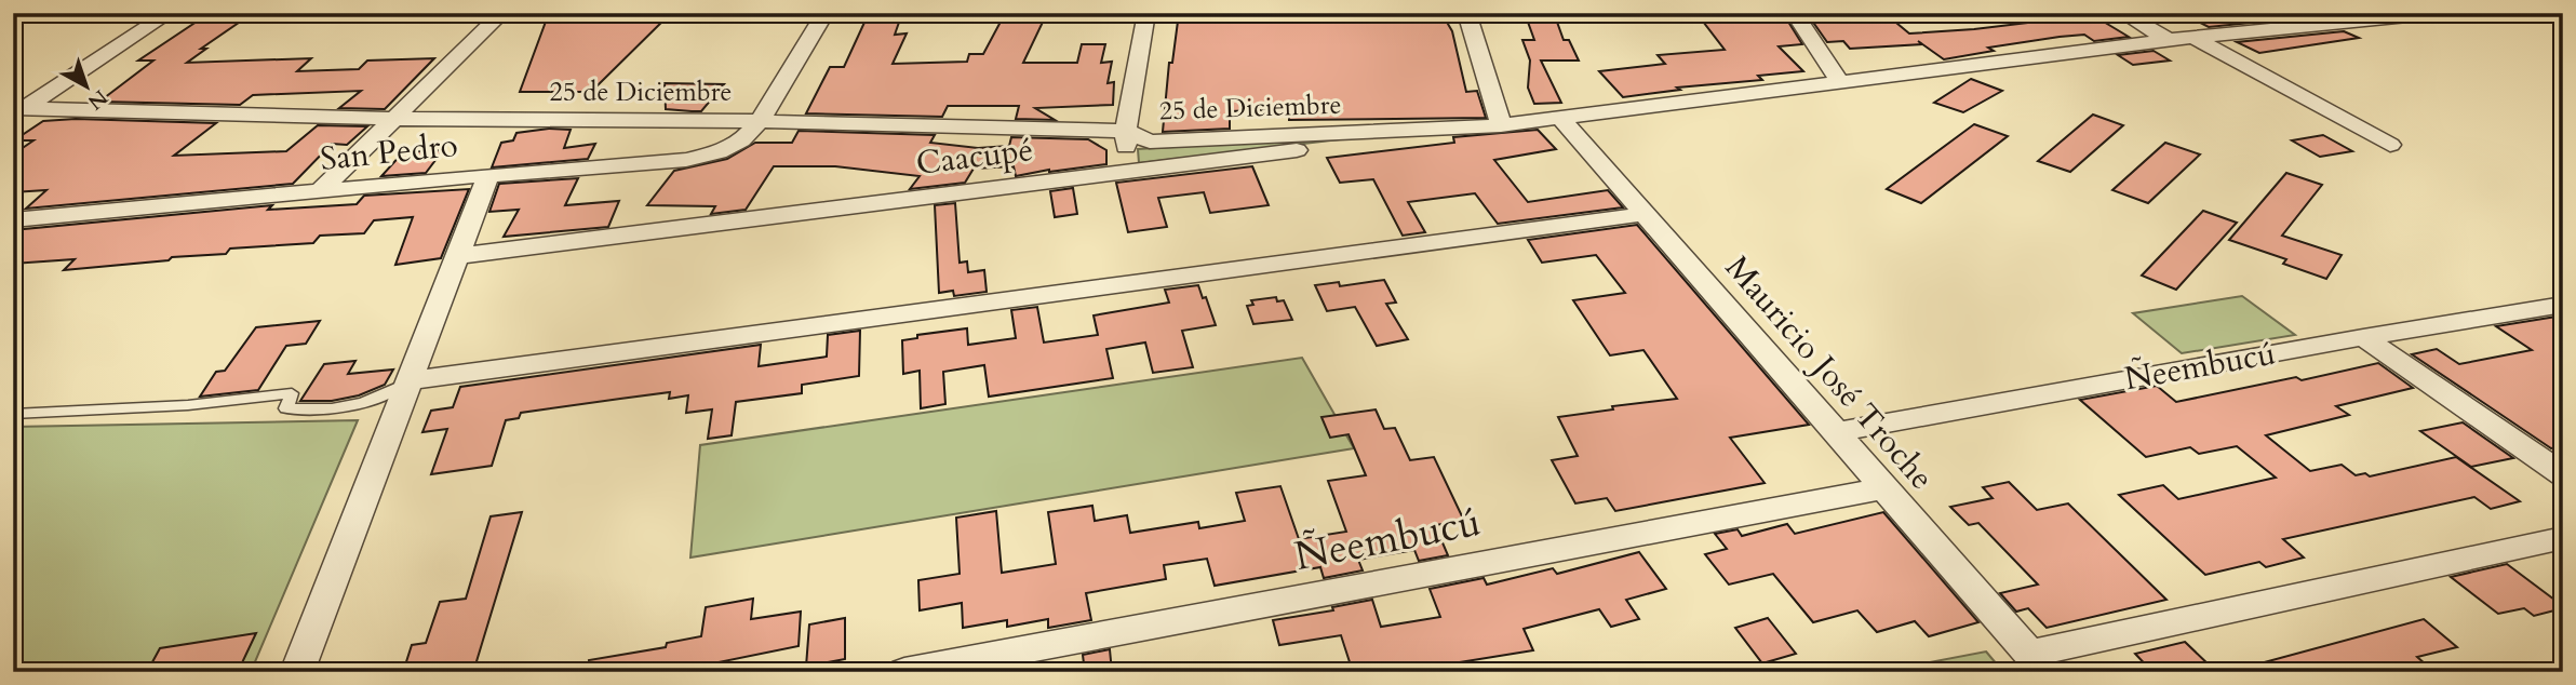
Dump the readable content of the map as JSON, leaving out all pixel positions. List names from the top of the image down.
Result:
{
  "streets": {
    "street": [
      "25 de Diciembre",
      "San Pedro",
      "Caacupé",
      "Ñeembucú",
      "Mauricio José Troche"
    ]
  },
  "crossings": [
    ["25 de Diciembre", "San Pedro"],
    ["25 de Diciembre", "Caacupé"],
    ["25 de Diciembre", "Mauricio José Troche"],
    ["Ñeembucú", "Mauricio José Troche"]
  ],
  "north": "bottom right"
}
